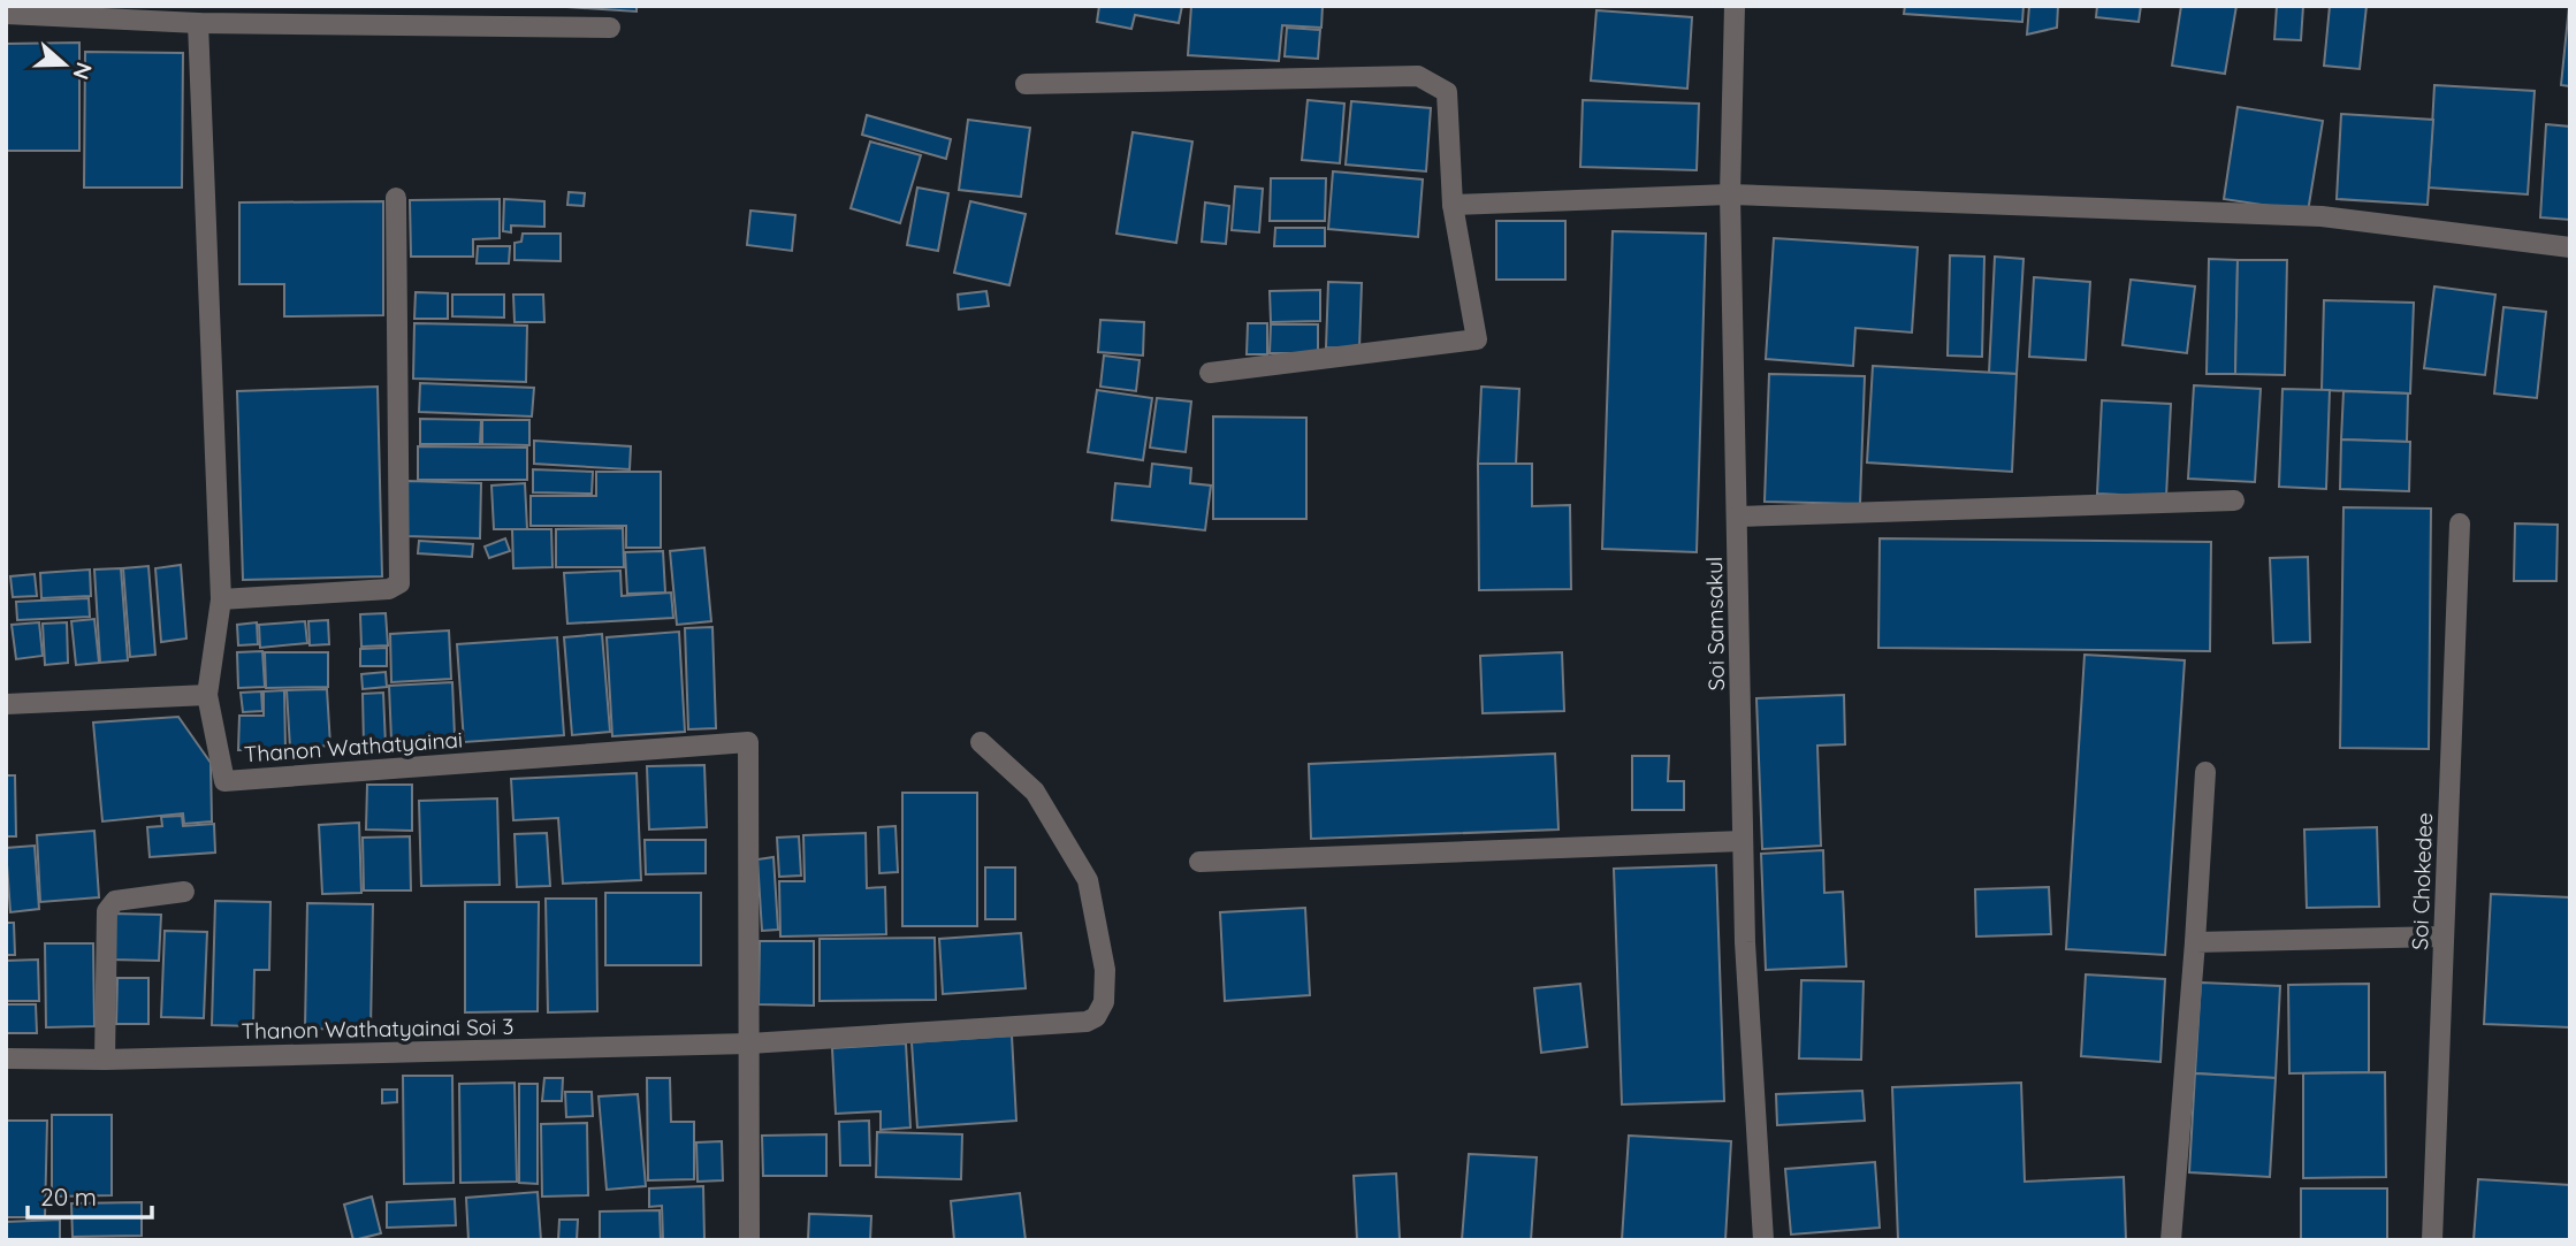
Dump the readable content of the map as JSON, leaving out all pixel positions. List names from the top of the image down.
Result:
{
  "streets": {
    "street": [
      "Soi Samsakul",
      "Thanon Wathatyainai",
      "Soi Chokedee",
      "Thanon Wathatyainai Soi 3"
    ]
  },
  "crossings": [
    ["Thanon Wathatyainai", "Thanon Wathatyainai Soi 3"]
  ],
  "scale_bar": "20 m",
  "north": "right"
}
